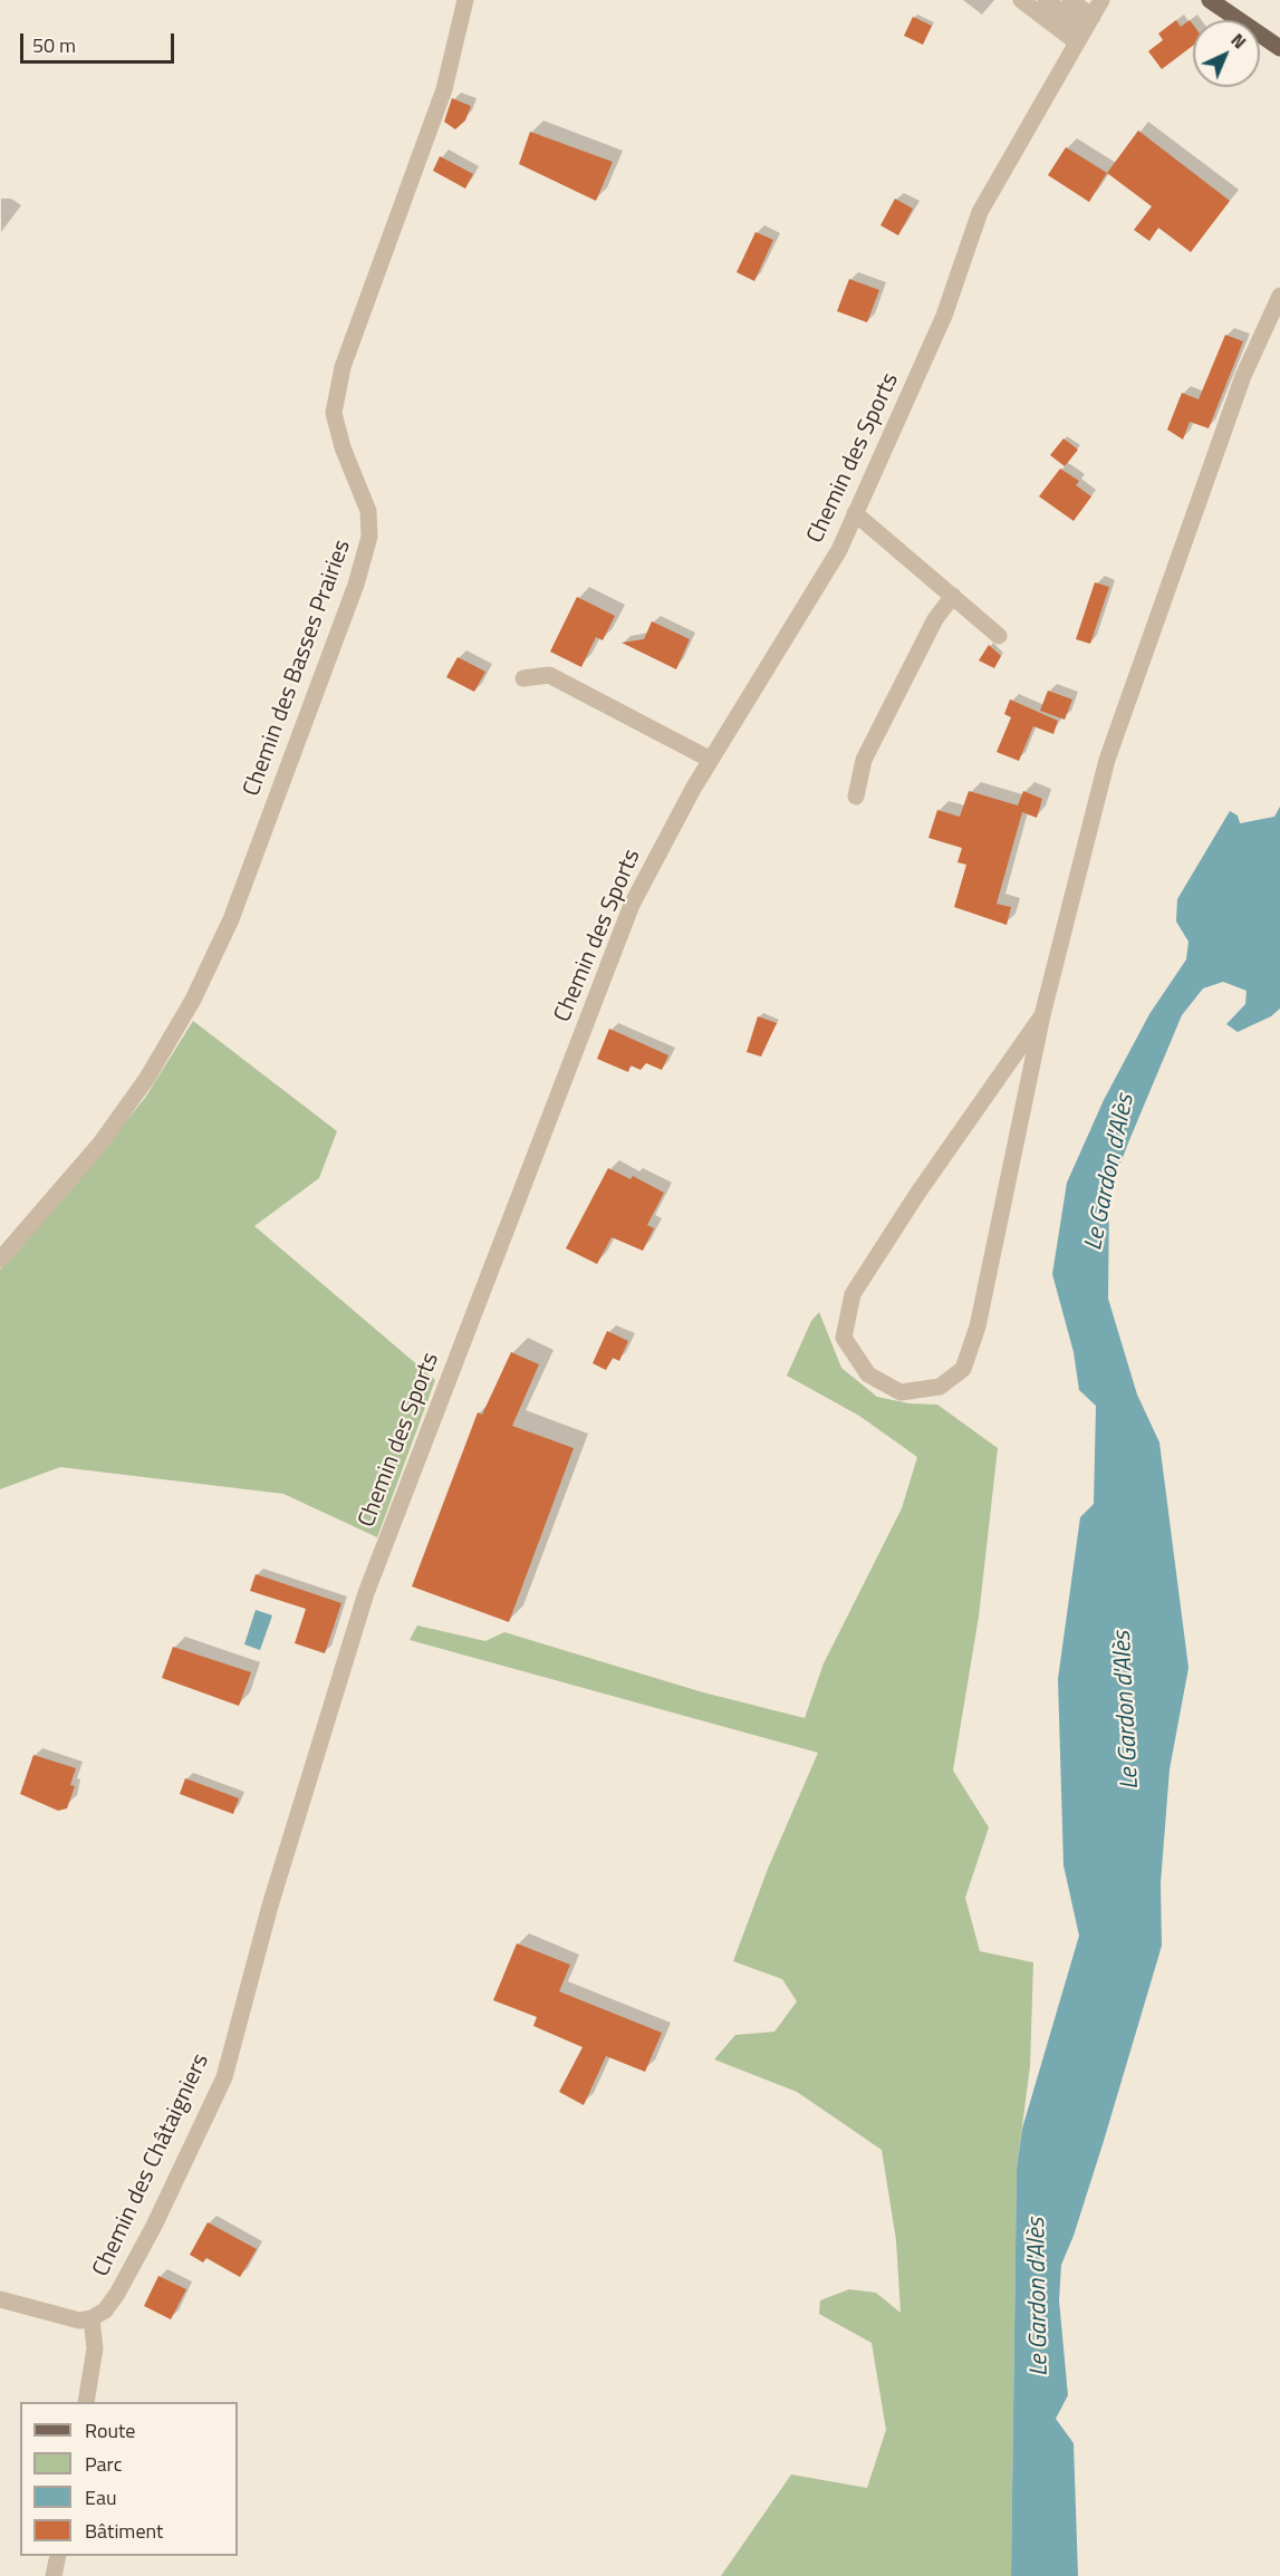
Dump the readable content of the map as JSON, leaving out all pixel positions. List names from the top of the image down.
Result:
{
  "streets": {
    "street": ["Chemin des Sports", "Chemin des Basses Prairies", "Chemin des Châtaigniers"]
  },
  "crossings": [
    ["Chemin des Sports", "Chemin des Châtaigniers"]
  ],
  "water": ["Le Gardon d'Alès"],
  "legend": [
    "Route",
    "Parc",
    "Eau",
    "Bâtiment"
  ],
  "scale_bar": "50 m",
  "north": "top right"
}
